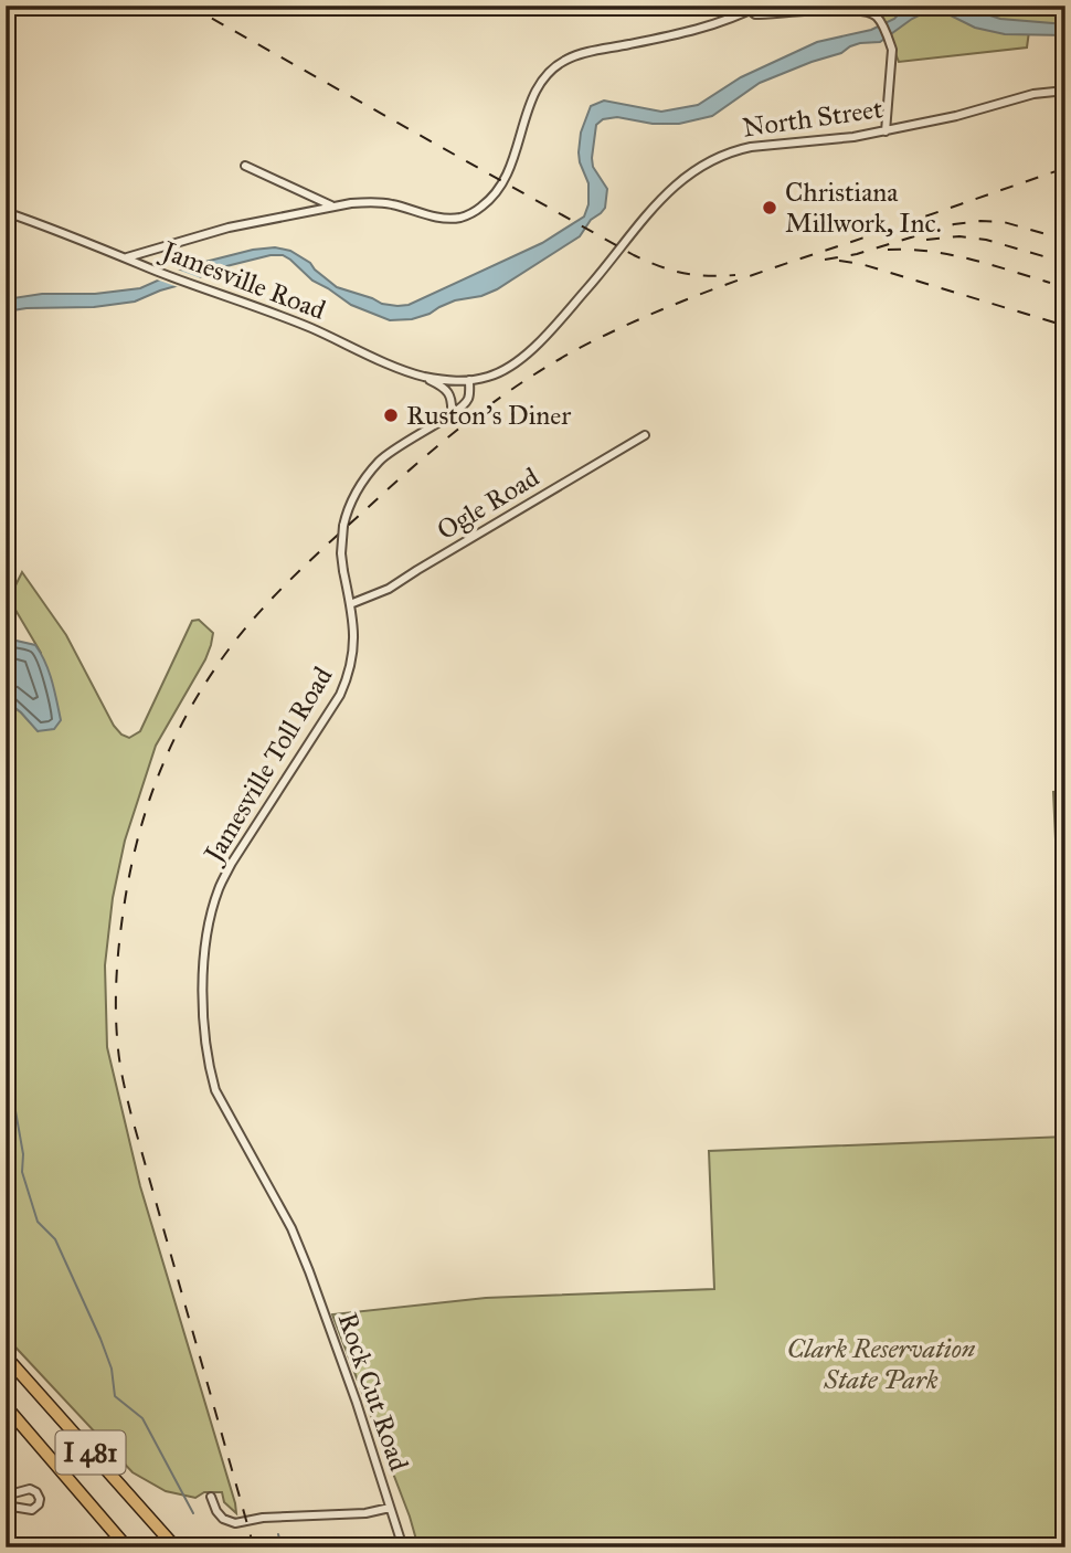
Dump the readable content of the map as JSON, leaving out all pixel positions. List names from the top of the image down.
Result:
{
  "streets": {
    "highway": ["I 481"],
    "street": [
      "North Street",
      "Jamesville Road",
      "Ogle Road",
      "Jamesville Toll Road",
      "Rock Cut Road"
    ]
  },
  "crossings": [
    ["North Street", "Jamesville Road"],
    ["North Street", "Jamesville Toll Road"],
    ["Jamesville Road", "Jamesville Toll Road"],
    ["Ogle Road", "Jamesville Toll Road"],
    ["Jamesville Toll Road", "Rock Cut Road"]
  ],
  "parks": ["Clark Reservation State Park"],
  "places": ["Christiana Millwork, Inc.", "Ruston's Diner"]
}
